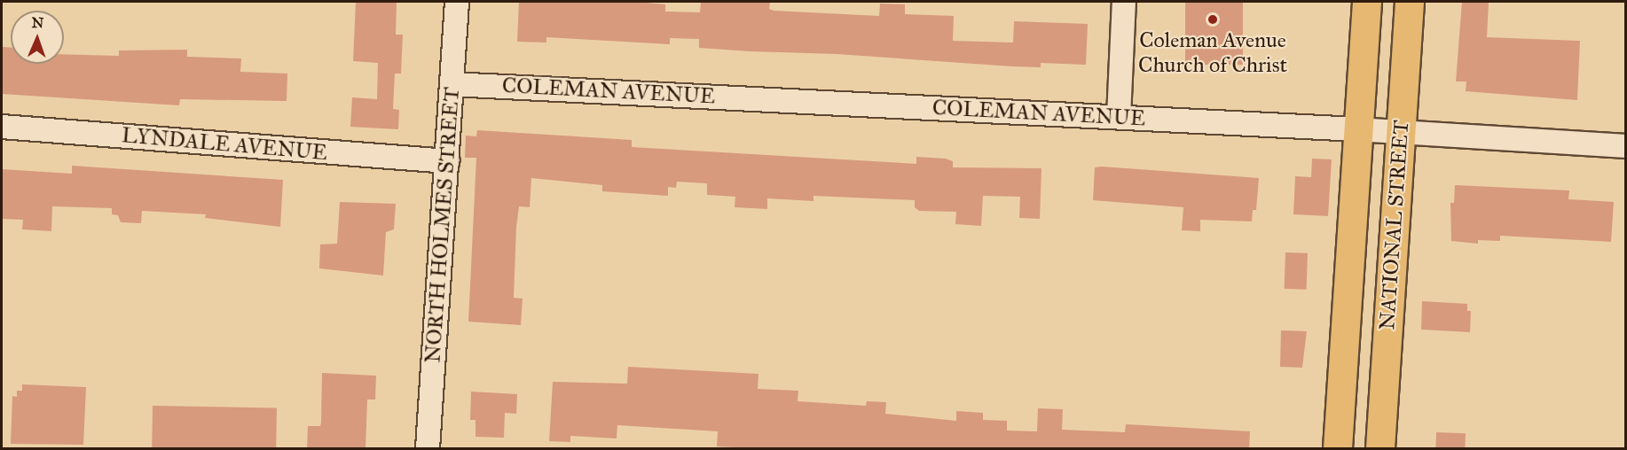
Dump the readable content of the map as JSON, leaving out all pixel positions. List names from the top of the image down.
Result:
{
  "streets": {
    "main road": ["NATIONAL STREET"],
    "street": ["COLEMAN AVENUE", "LYNDALE AVENUE", "NORTH HOLMES STREET"]
  },
  "crossings": [
    ["COLEMAN AVENUE", "NORTH HOLMES STREET"],
    ["COLEMAN AVENUE", "NATIONAL STREET"],
    ["LYNDALE AVENUE", "NORTH HOLMES STREET"]
  ],
  "places": ["Coleman Avenue Church of Christ"],
  "north": "top"
}
